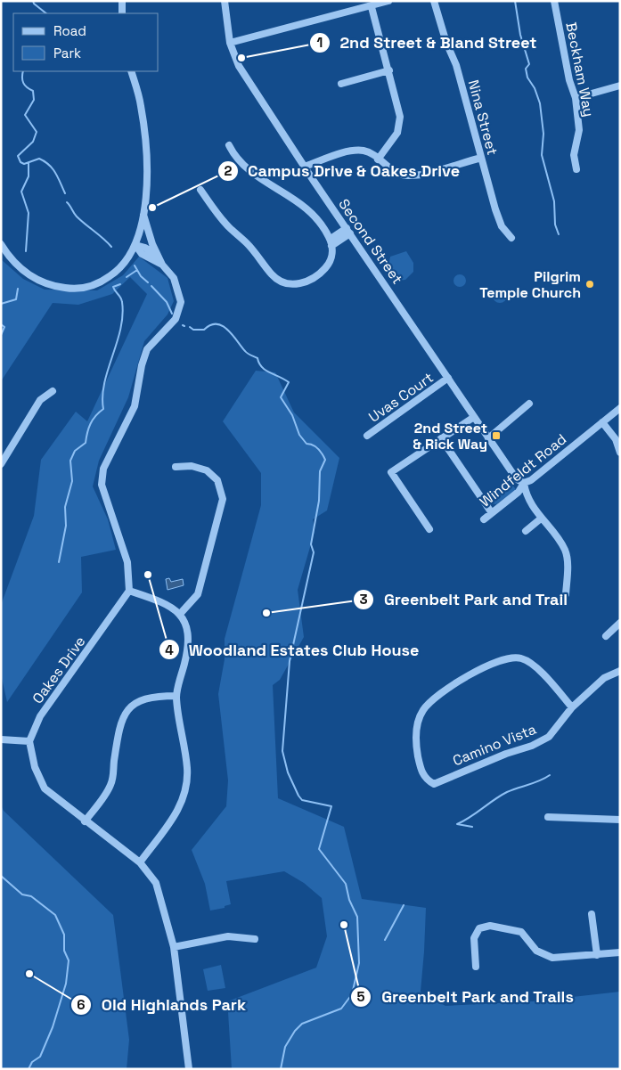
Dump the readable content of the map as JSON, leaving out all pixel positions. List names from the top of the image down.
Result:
{
  "streets": {
    "street": [
      "Beckham Way",
      "Nina Street",
      "Second Street",
      "Uvas Court",
      "Windfeldt Road",
      "Oakes Drive",
      "Camino Vista"
    ]
  },
  "crossings": [
    ["Second Street", "Uvas Court"],
    ["Second Street", "Windfeldt Road"]
  ],
  "places": {
    "other": [
      "2nd Street & Bland Street",
      "Campus Drive & Oakes Drive",
      "Pilgrim Temple Church",
      "Woodland Estates Club House",
      "Greenbelt Park and Trail",
      "Greenbelt Park and Trails",
      "Old Highlands Park"
    ],
    "transit": ["2nd Street & Rick Way"]
  },
  "legend": ["Road", "Park"]
}
